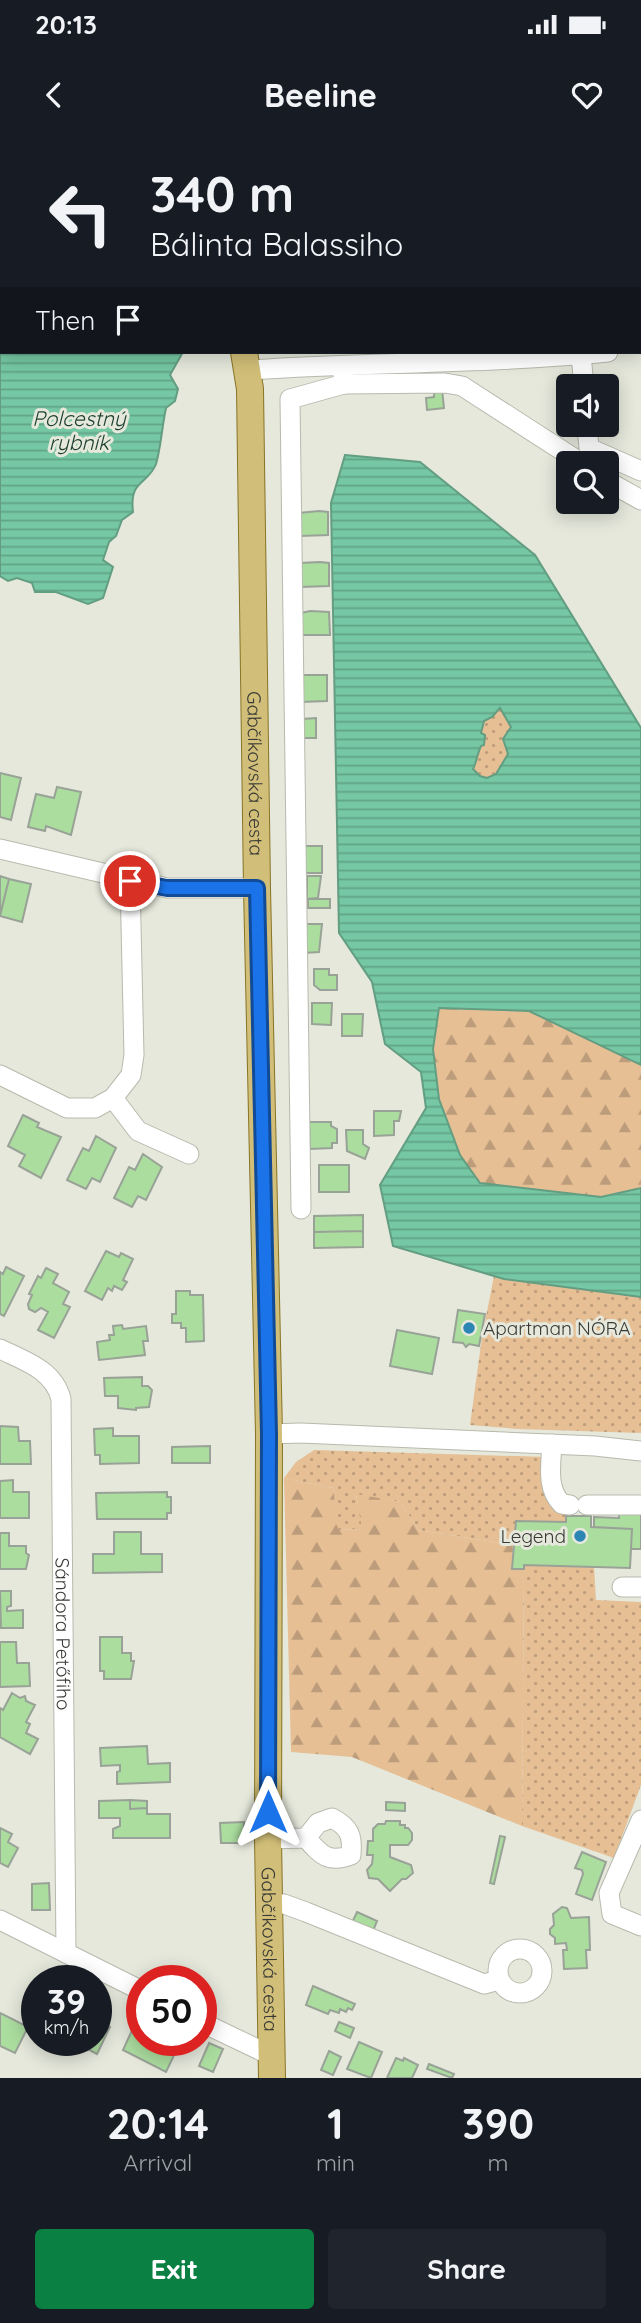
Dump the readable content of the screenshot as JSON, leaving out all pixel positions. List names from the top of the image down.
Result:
{
  "streets": {
    "main road": ["Gabčíkovská cesta"],
    "street": ["Sándora Petőfiho"]
  },
  "water": ["Polcestný rybník"],
  "places": ["Apartman NÓRA", "Legend"],
  "page": {
    "status": "20:13",
    "header": "Beeline",
    "turn": ["340 m", "Bálinta Balassiho"],
    "then": "Then",
    "speed": "39 km/h",
    "limit": "50",
    "eta": [
      "20:14",
      "Arrival",
      "1",
      "min",
      "390",
      "m"
    ],
    "buttons": ["Exit", "Share"]
  }
}
